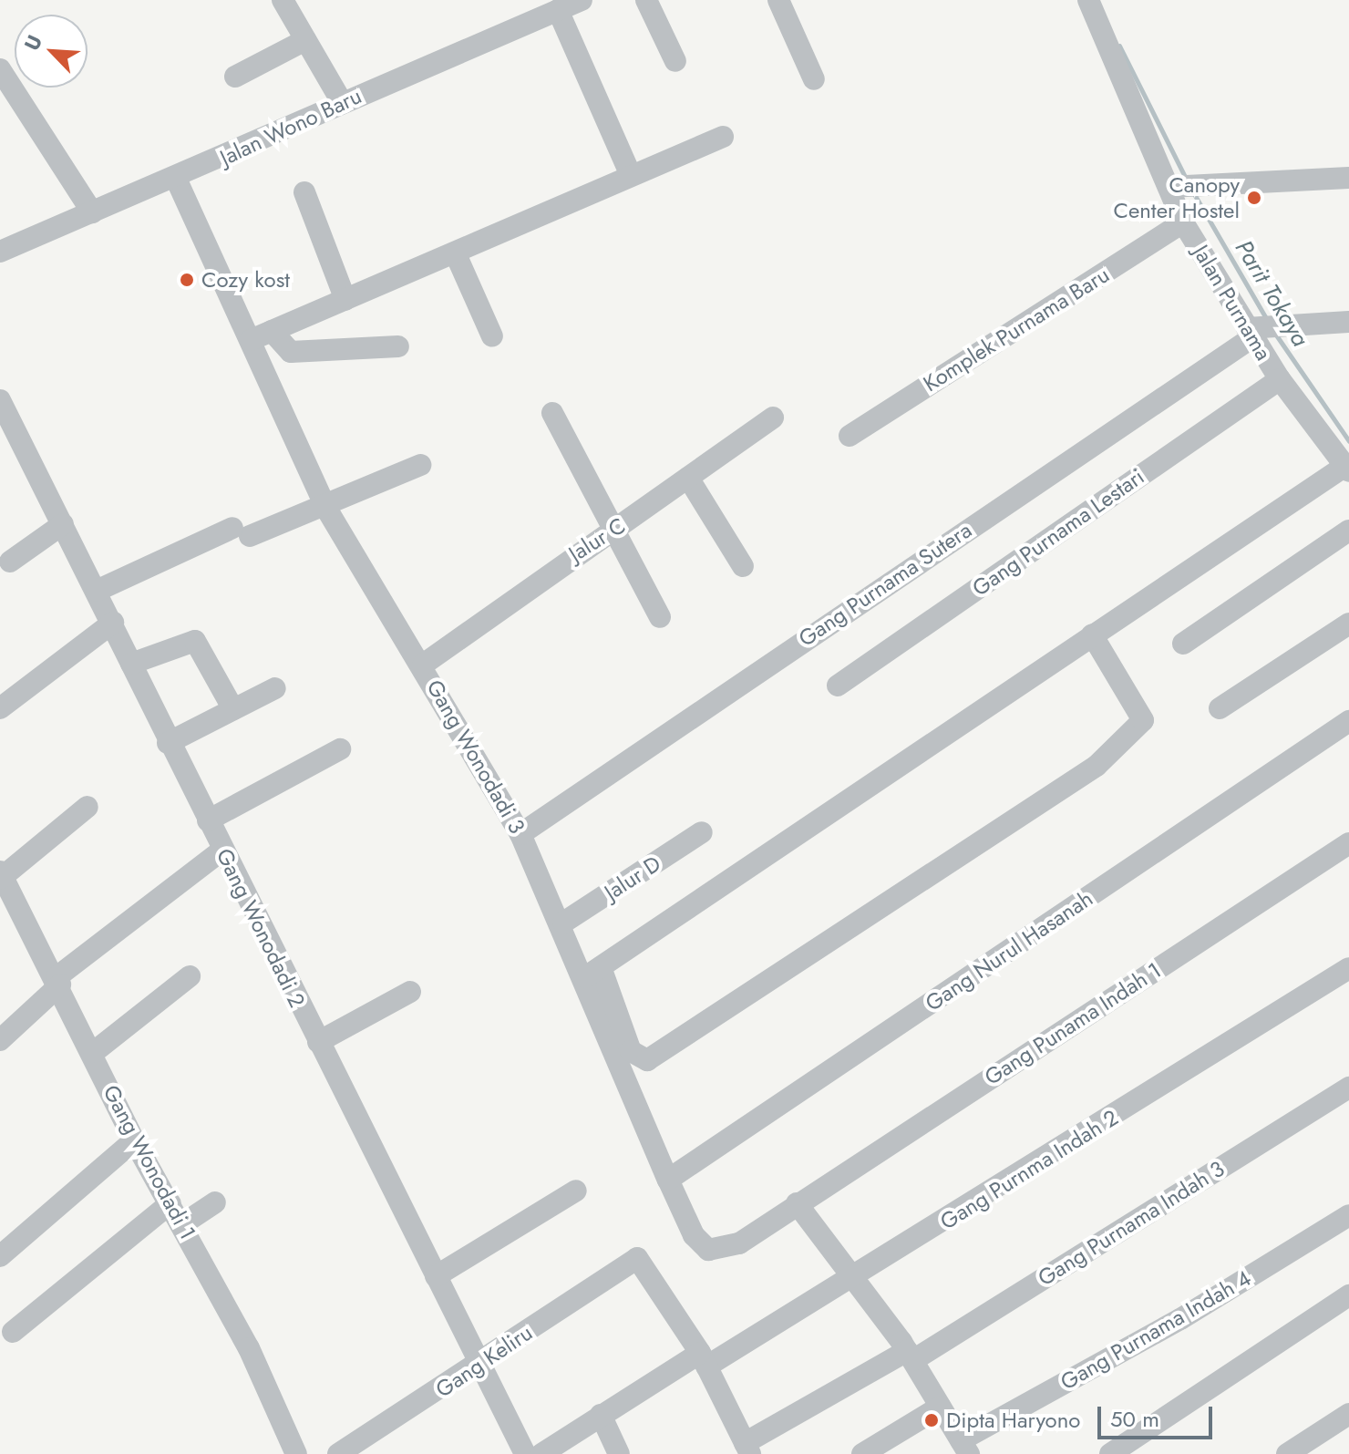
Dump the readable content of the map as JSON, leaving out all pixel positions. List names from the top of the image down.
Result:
{
  "streets": {
    "street": [
      "Jalan Wono Baru",
      "Jalan Purnama",
      "Komplek Purnama Baru",
      "Gang Purnama Lestari",
      "Jalur C",
      "Gang Purnama Sutera",
      "Gang Wonodadi 3",
      "Jalur D",
      "Gang Wonodadi 2",
      "Gang Nurul Hasanah",
      "Gang Punama Indah 1",
      "Gang Wonodadi 1",
      "Gang Purnma Indah 2",
      "Gang Purnama Indah 3",
      "Gang Purnama Indah 4",
      "Gang Keliru"
    ]
  },
  "crossings": [
    ["Jalan Wono Baru", "Gang Wonodadi 3"],
    ["Jalan Purnama", "Komplek Purnama Baru"],
    ["Jalan Purnama", "Gang Purnama Lestari"],
    ["Jalan Purnama", "Gang Purnama Sutera"],
    ["Jalur C", "Gang Wonodadi 3"],
    ["Gang Purnama Sutera", "Gang Wonodadi 3"],
    ["Gang Wonodadi 3", "Jalur D"],
    ["Gang Wonodadi 3", "Gang Nurul Hasanah"],
    ["Gang Wonodadi 3", "Gang Punama Indah 1"],
    ["Gang Wonodadi 2", "Gang Keliru"],
    ["Gang Purnma Indah 2", "Gang Keliru"]
  ],
  "water": ["Parit Tokaya"],
  "places": ["Canopy Center Hostel", "Cozy kost", "Dipta Haryono"],
  "scale_bar": "50 m",
  "north": "top left"
}
